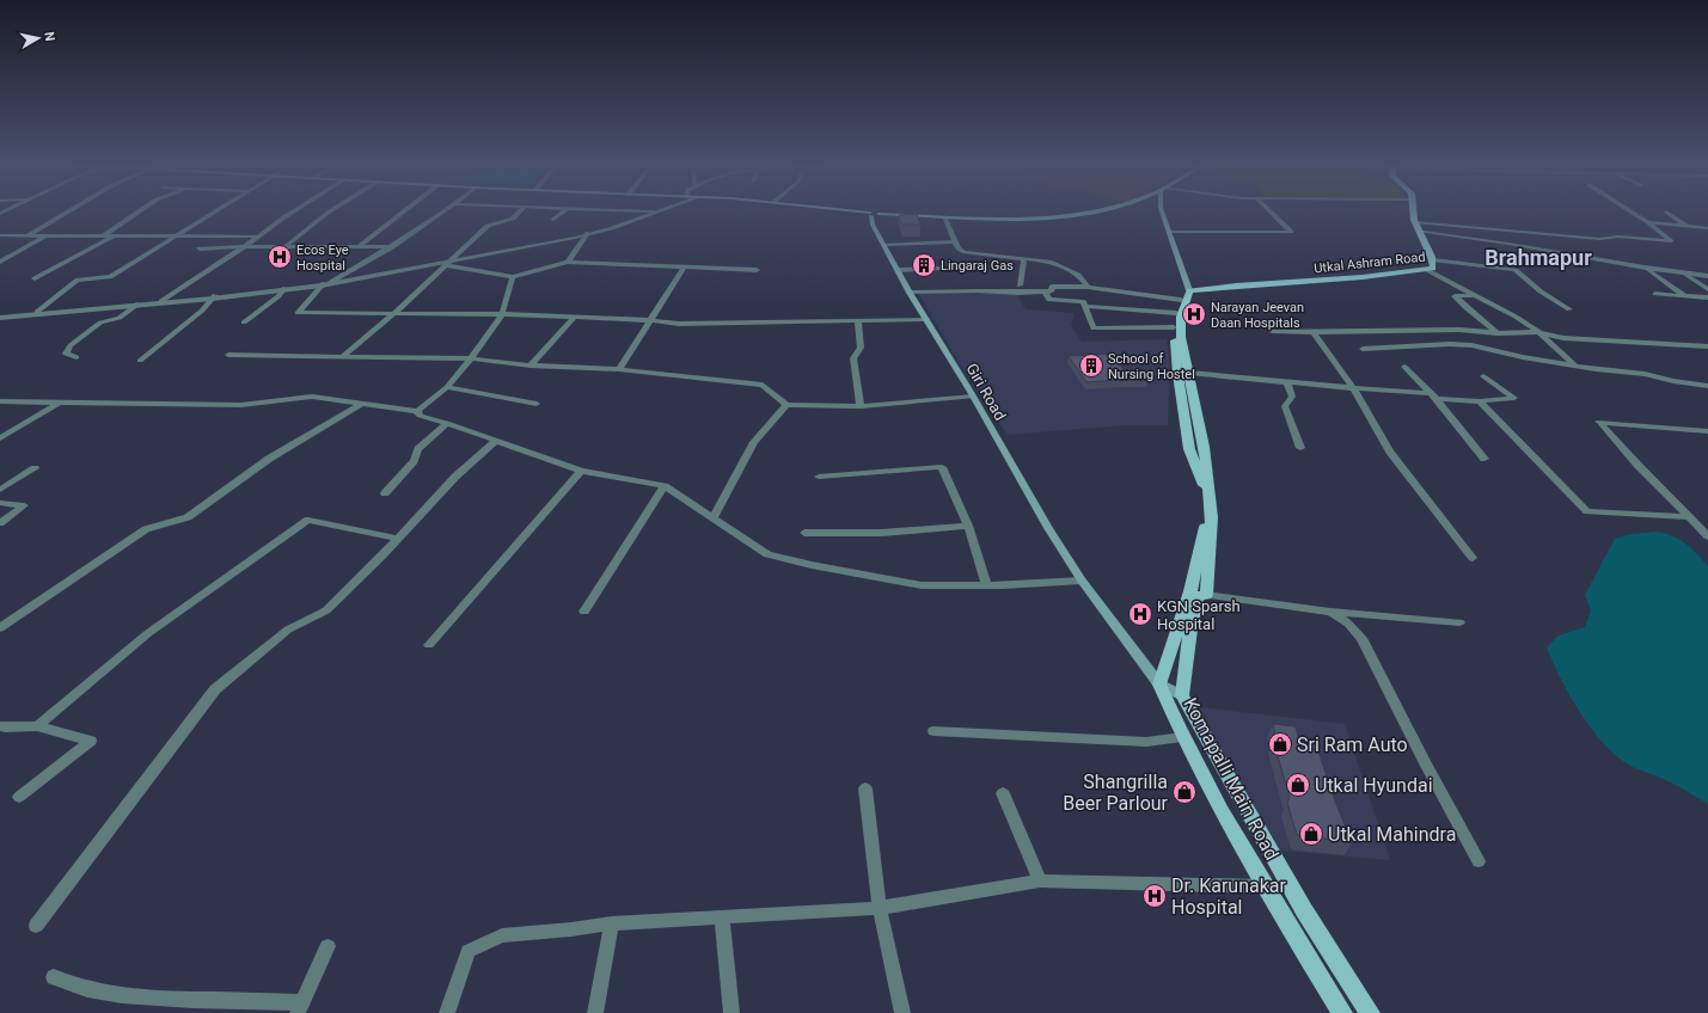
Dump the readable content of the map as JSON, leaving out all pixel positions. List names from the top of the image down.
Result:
{
  "streets": {
    "main road": ["Utkal Ashram Road", "Giri Road", "Komapalli Main Road"]
  },
  "crossings": [
    ["Giri Road", "Komapalli Main Road"]
  ],
  "districts": ["Brahmapur"],
  "places": {
    "hospital": [
      "Ecos Eye Hospital",
      "Narayan Jeevan Daan Hospitals",
      "KGN Sparsh Hospital",
      "Dr. Karunakar Hospital"
    ],
    "building": ["Lingaraj Gas", "School of Nursing Hostel"],
    "shop": [
      "Sri Ram Auto",
      "Utkal Hyundai",
      "Shangrilla Beer Parlour",
      "Utkal Mahindra"
    ]
  },
  "north": "right"
}
